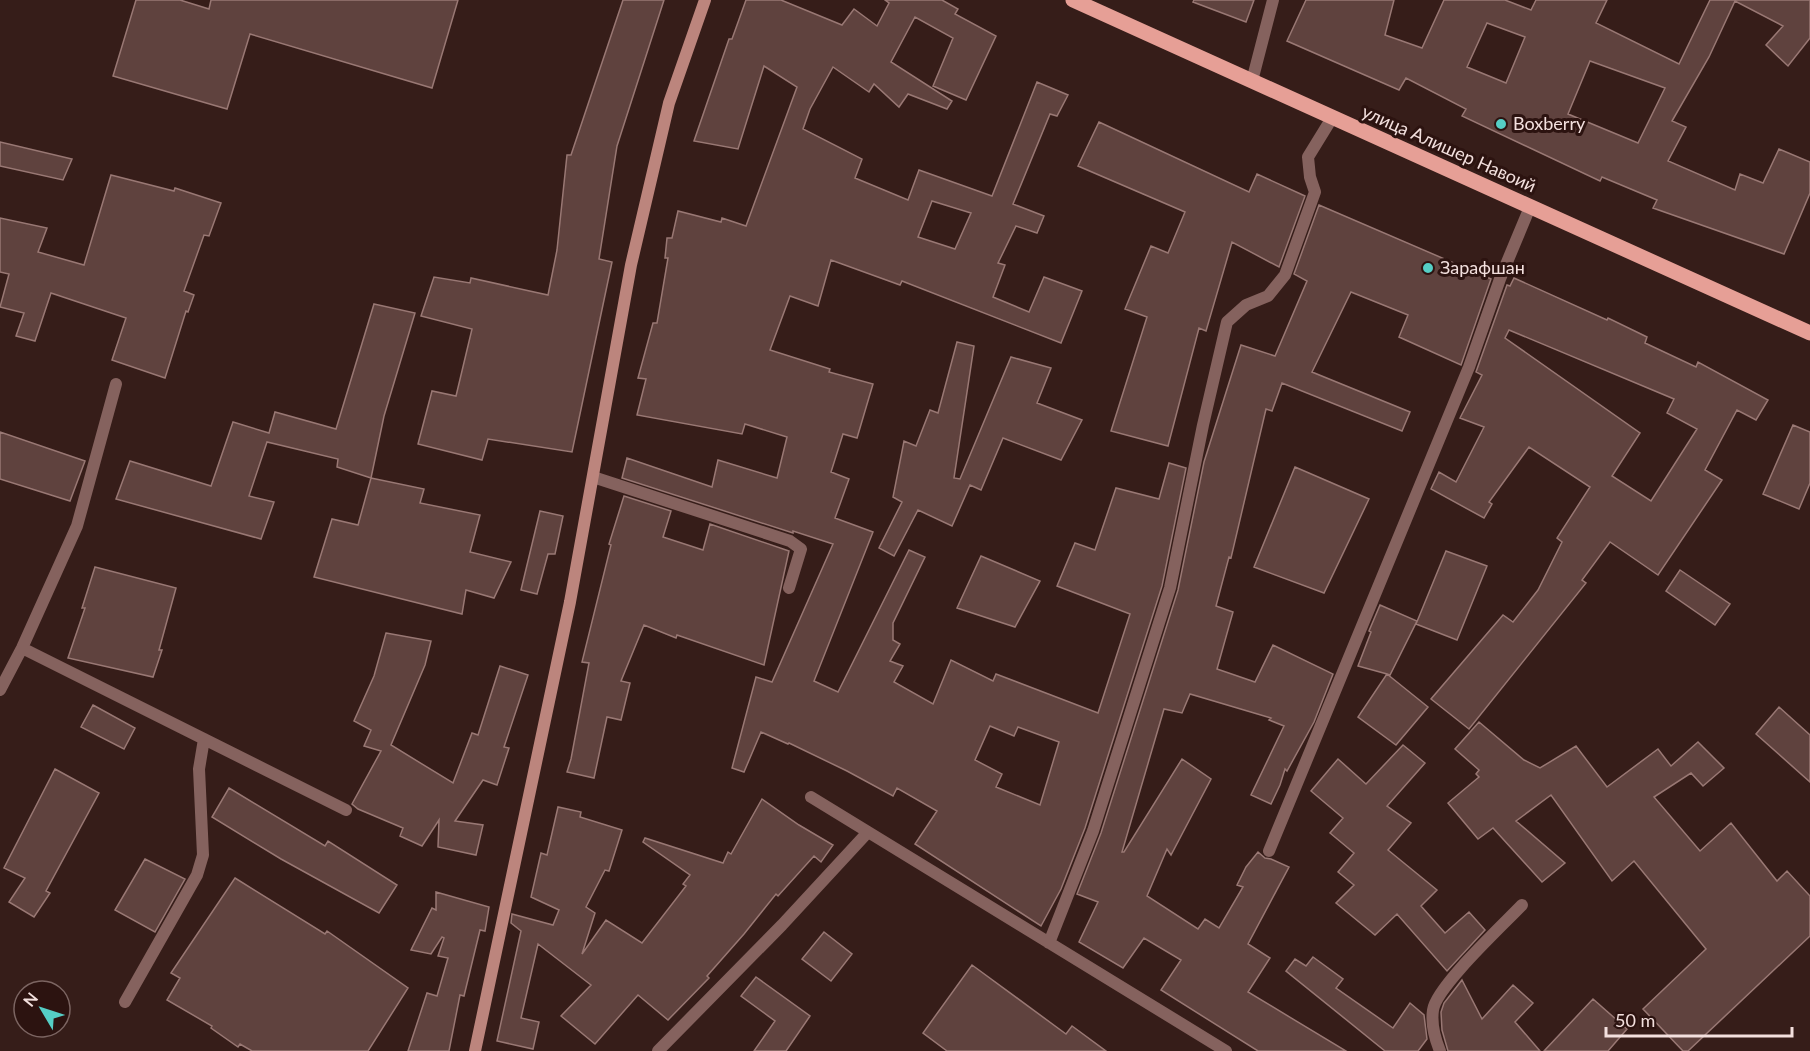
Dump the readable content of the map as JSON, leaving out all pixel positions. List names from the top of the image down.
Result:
{
  "streets": {
    "main road": ["улица Алишер Навоий"]
  },
  "places": ["Boxberry", "Зарафшан"],
  "scale_bar": "50 m",
  "north": "top left"
}
